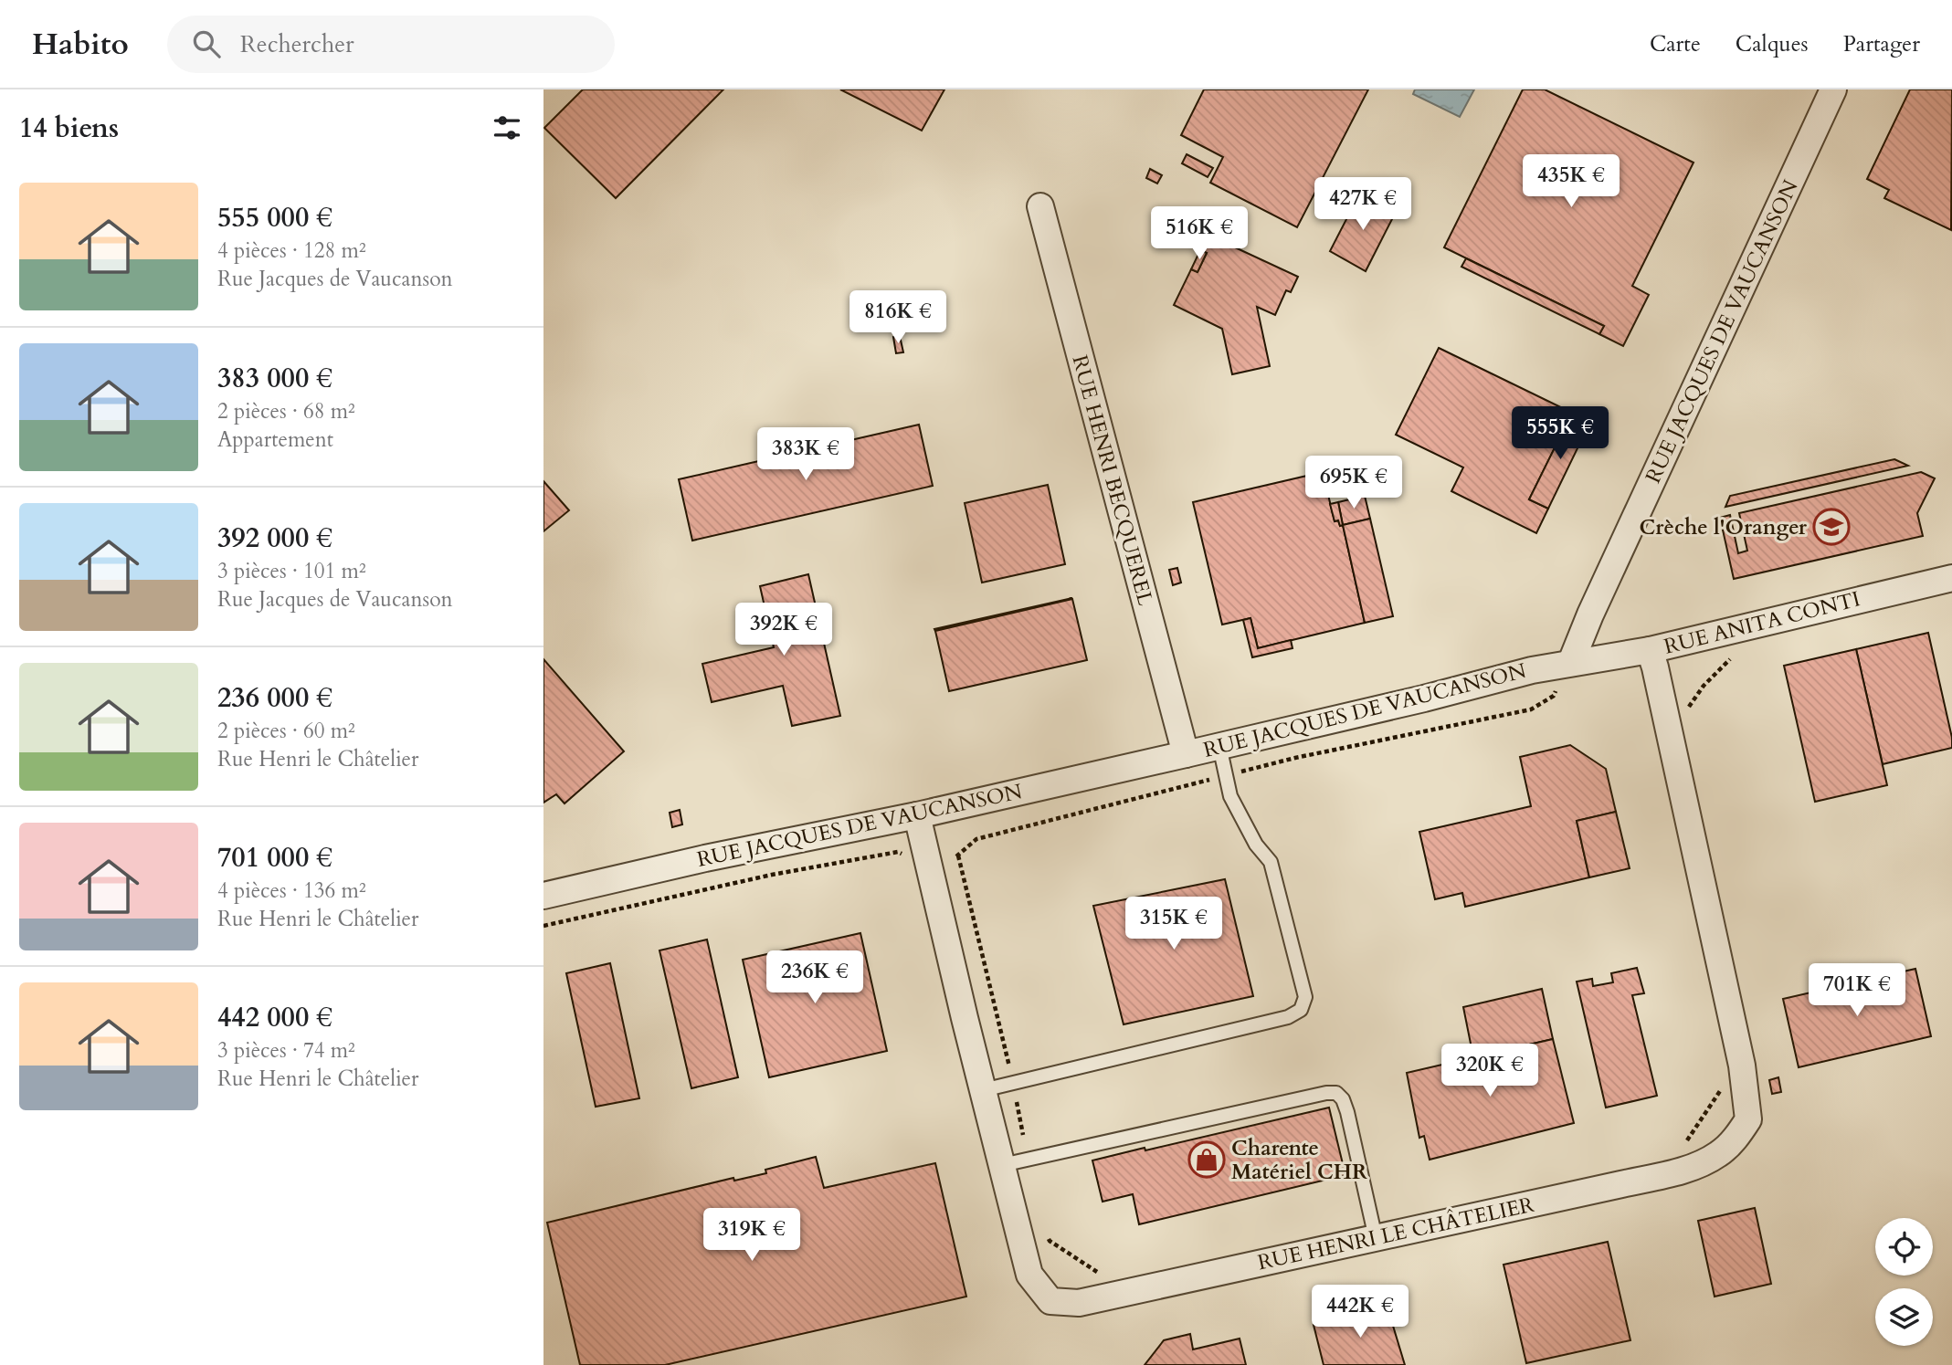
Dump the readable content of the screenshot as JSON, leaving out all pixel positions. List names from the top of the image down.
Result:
{
  "streets": {
    "street": [
      "RUE JACQUES DE VAUCANSON",
      "RUE HENRI BECQUEREL",
      "RUE ANITA CONTI",
      "RUE HENRI LE CHÂTELIER"
    ]
  },
  "crossings": [
    ["RUE JACQUES DE VAUCANSON", "RUE HENRI BECQUEREL"],
    ["RUE JACQUES DE VAUCANSON", "RUE ANITA CONTI"],
    ["RUE JACQUES DE VAUCANSON", "RUE HENRI LE CHÂTELIER"],
    ["RUE ANITA CONTI", "RUE HENRI LE CHÂTELIER"]
  ],
  "places": {
    "school or university": ["Crèche l'Oranger"],
    "shop": ["Charente Matériel CHR"]
  },
  "page": {
    "header": "Habito",
    "search": "Rechercher",
    "nav": ["Carte", "Calques", "Partager"],
    "heading": "14 biens",
    "price": [
      "435K €",
      "427K €",
      "516K €",
      "816K €",
      "555K €",
      "383K €",
      "695K €",
      "392K €",
      "315K €",
      "236K €",
      "701K €",
      "320K €",
      "319K €",
      "442K €"
    ],
    "list": [
      {
        "name": "555 000 €",
        "note": "4 pièces · 128 m² · Rue Jacques de Vaucanson"
      },
      {
        "name": "383 000 €",
        "note": "2 pièces · 68 m² · Appartement"
      },
      {
        "name": "392 000 €",
        "note": "3 pièces · 101 m² · Rue Jacques de Vaucanson"
      },
      {
        "name": "236 000 €",
        "note": "2 pièces · 60 m² · Rue Henri le Châtelier"
      },
      {
        "name": "701 000 €",
        "note": "4 pièces · 136 m² · Rue Henri le Châtelier"
      },
      {
        "name": "442 000 €",
        "note": "3 pièces · 74 m² · Rue Henri le Châtelier"
      }
    ]
  }
}
